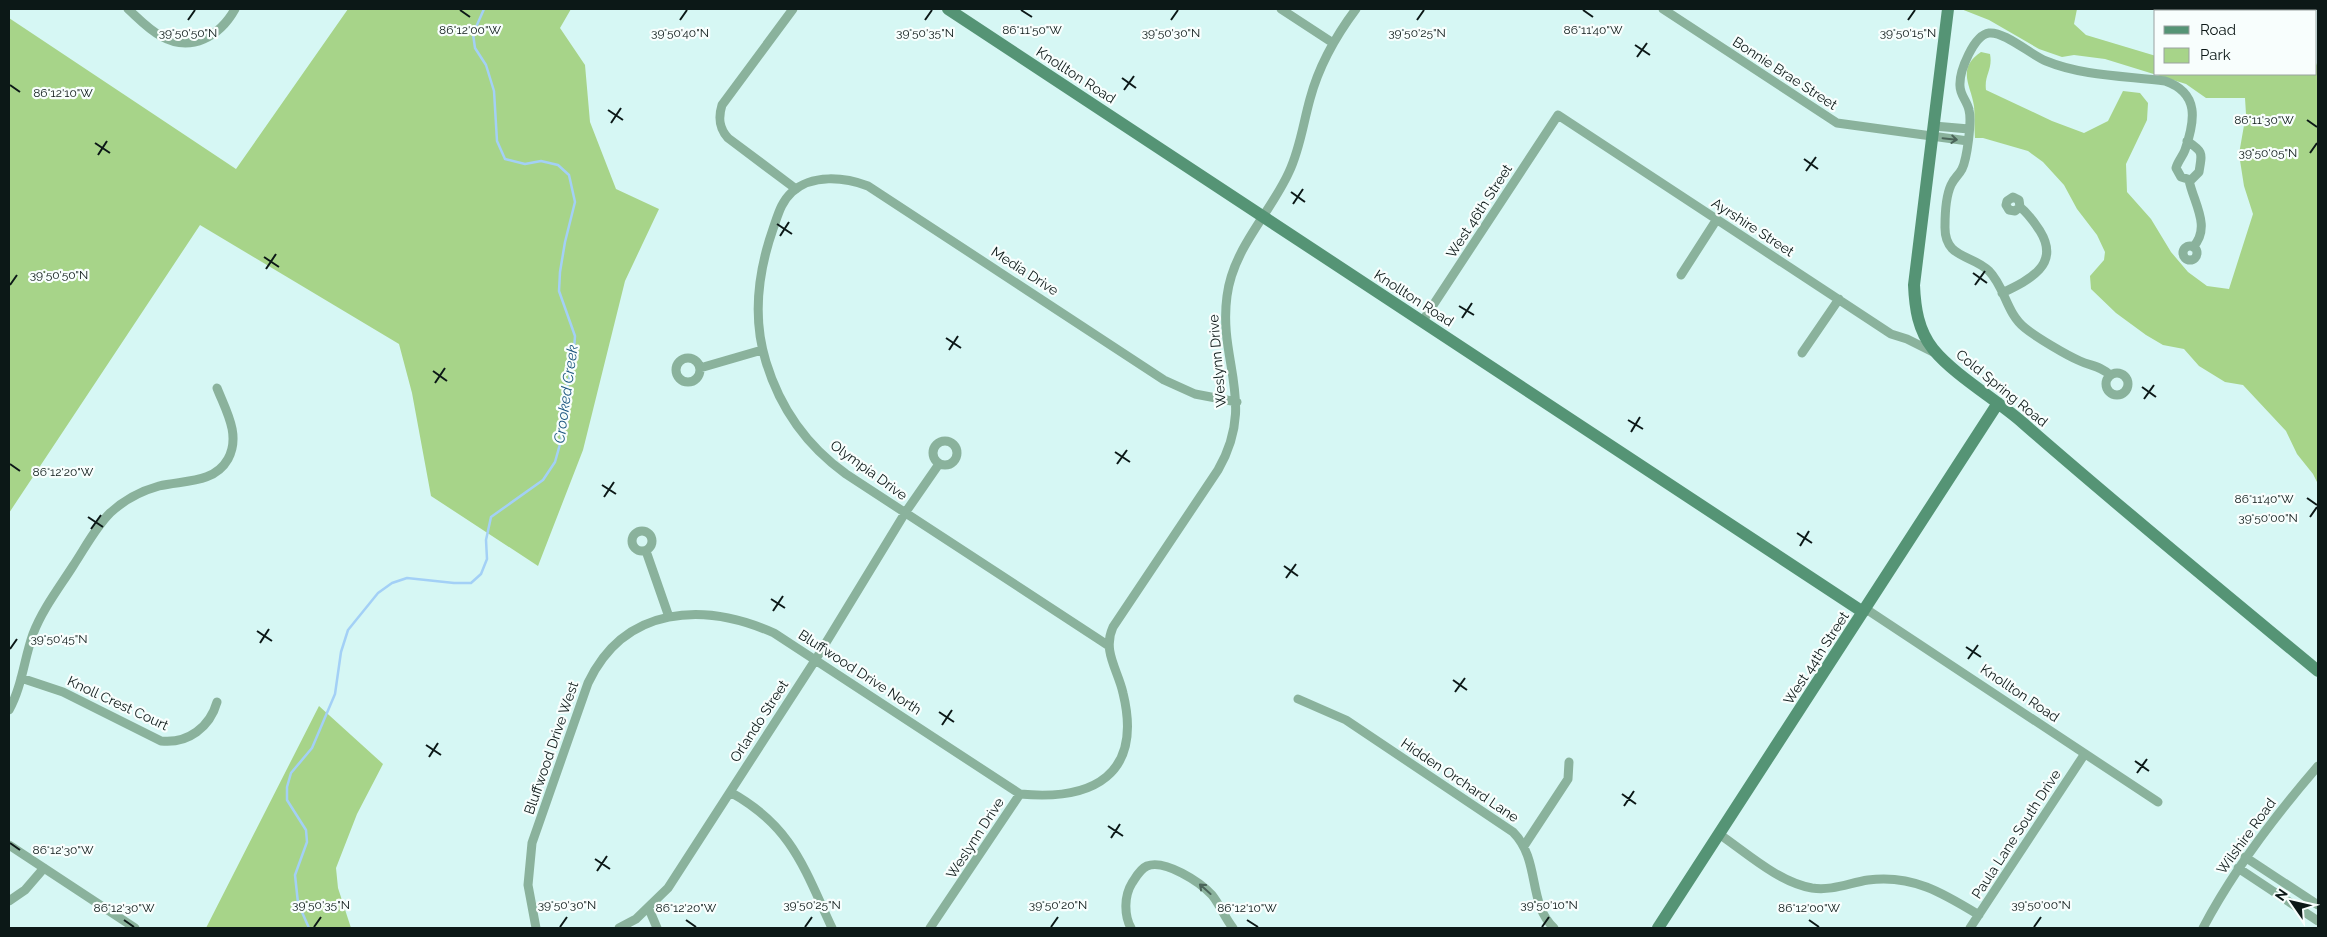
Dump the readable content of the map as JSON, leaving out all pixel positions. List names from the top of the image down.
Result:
{
  "streets": {
    "street": [
      "Bonnie Brae Street",
      "Knollton Road",
      "West 46th Street",
      "Ayrshire Street",
      "Media Drive",
      "Weslynn Drive",
      "Cold Spring Road",
      "Olympia Drive",
      "West 44th Street",
      "Bluffwood Drive North",
      "Knoll Crest Court",
      "Orlando Street",
      "Bluffwood Drive West",
      "Hidden Orchard Lane",
      "Paula Lane South Drive",
      "Wilshire Road"
    ]
  },
  "crossings": [
    ["Bonnie Brae Street", "Cold Spring Road"],
    ["Knollton Road", "West 46th Street"],
    ["Knollton Road", "Weslynn Drive"],
    ["Knollton Road", "West 44th Street"],
    ["Knollton Road", "Paula Lane South Drive"],
    ["West 46th Street", "Ayrshire Street"],
    ["Ayrshire Street", "Cold Spring Road"],
    ["Media Drive", "Weslynn Drive"],
    ["Media Drive", "Olympia Drive"],
    ["Weslynn Drive", "Olympia Drive"],
    ["Weslynn Drive", "Bluffwood Drive North"],
    ["Cold Spring Road", "West 44th Street"],
    ["Olympia Drive", "Orlando Street"],
    ["Bluffwood Drive North", "Orlando Street"],
    ["Bluffwood Drive North", "Bluffwood Drive West"]
  ],
  "water": ["Crooked Creek"],
  "legend": ["Road", "Park"],
  "north": "top left",
  "coordinates": [
    "86°12'00\"W",
    "86°11'50\"W",
    "86°11'40\"W",
    "39°50'50\"N",
    "39°50'40\"N",
    "39°50'35\"N",
    "39°50'30\"N",
    "39°50'25\"N",
    "39°50'15\"N",
    "86°12'10\"W",
    "86°11'30\"W",
    "39°50'05\"N",
    "86°12'20\"W",
    "39°50'00\"N",
    "39°50'45\"N",
    "86°12'30\"W",
    "39°50'20\"N",
    "39°50'10\"N"
  ]
}
